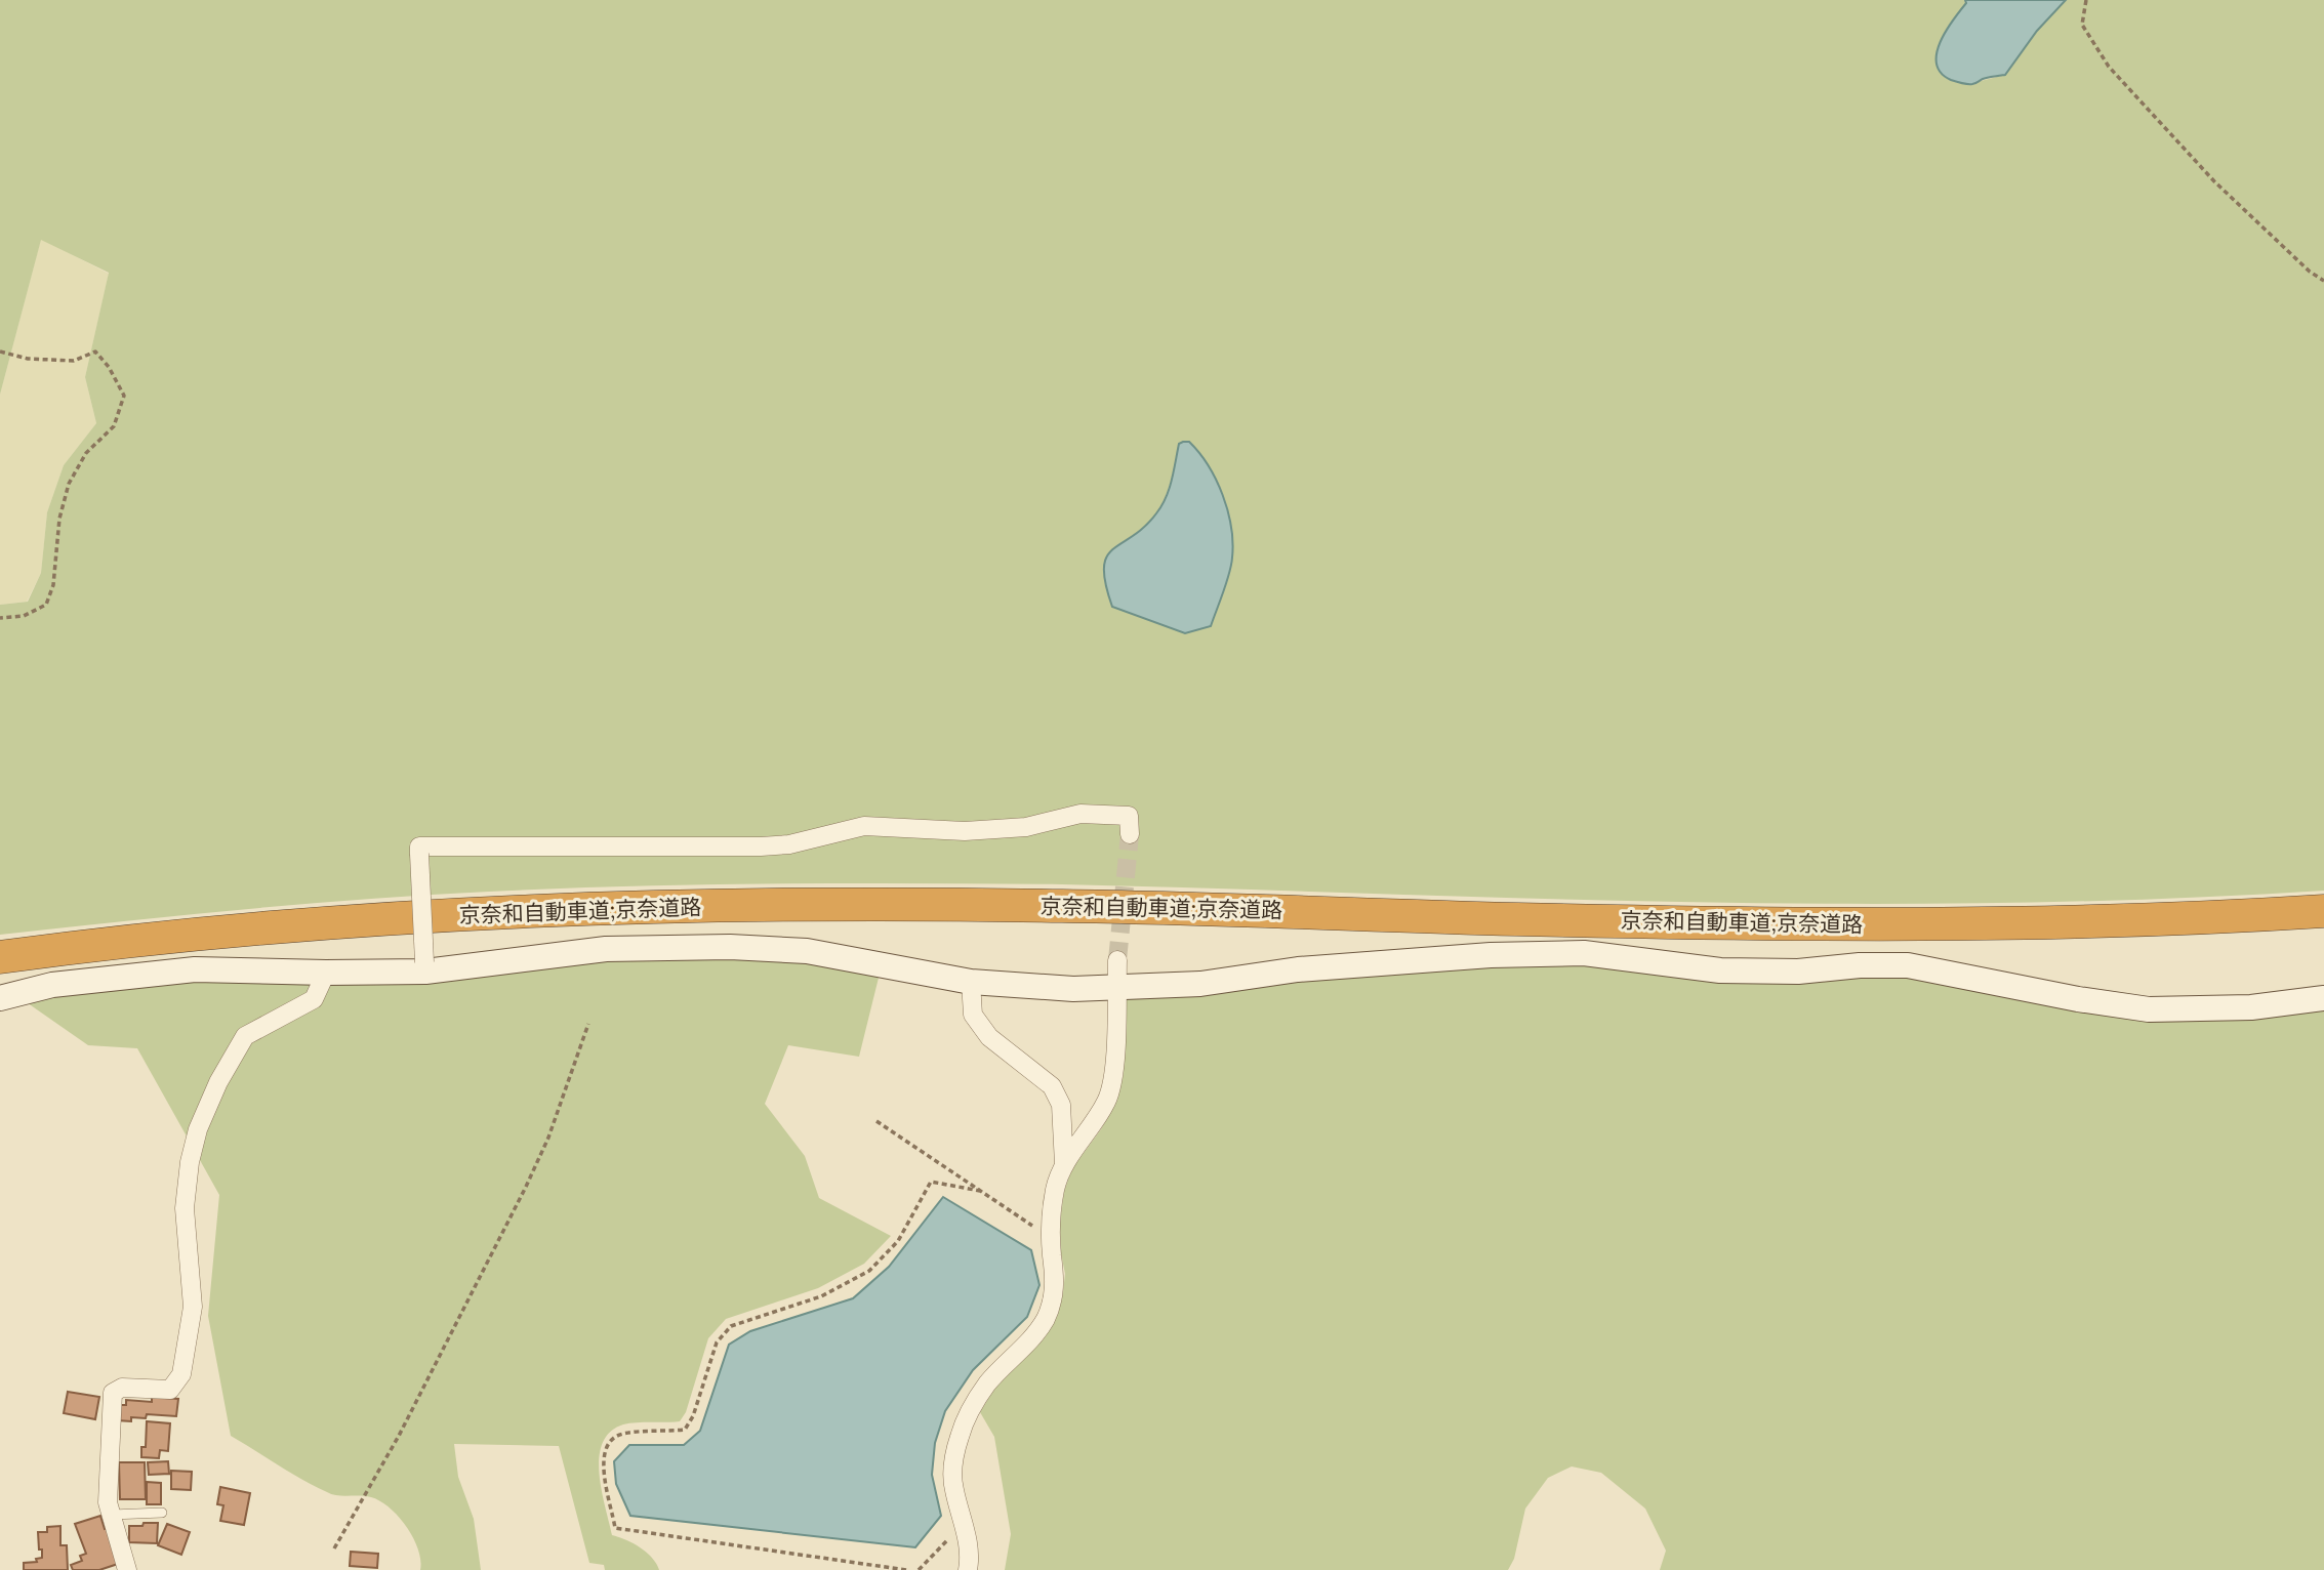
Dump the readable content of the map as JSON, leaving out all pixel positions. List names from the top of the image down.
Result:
{
  "streets": {
    "highway": ["京奈和自動車道;京奈道路"]
  }
}
